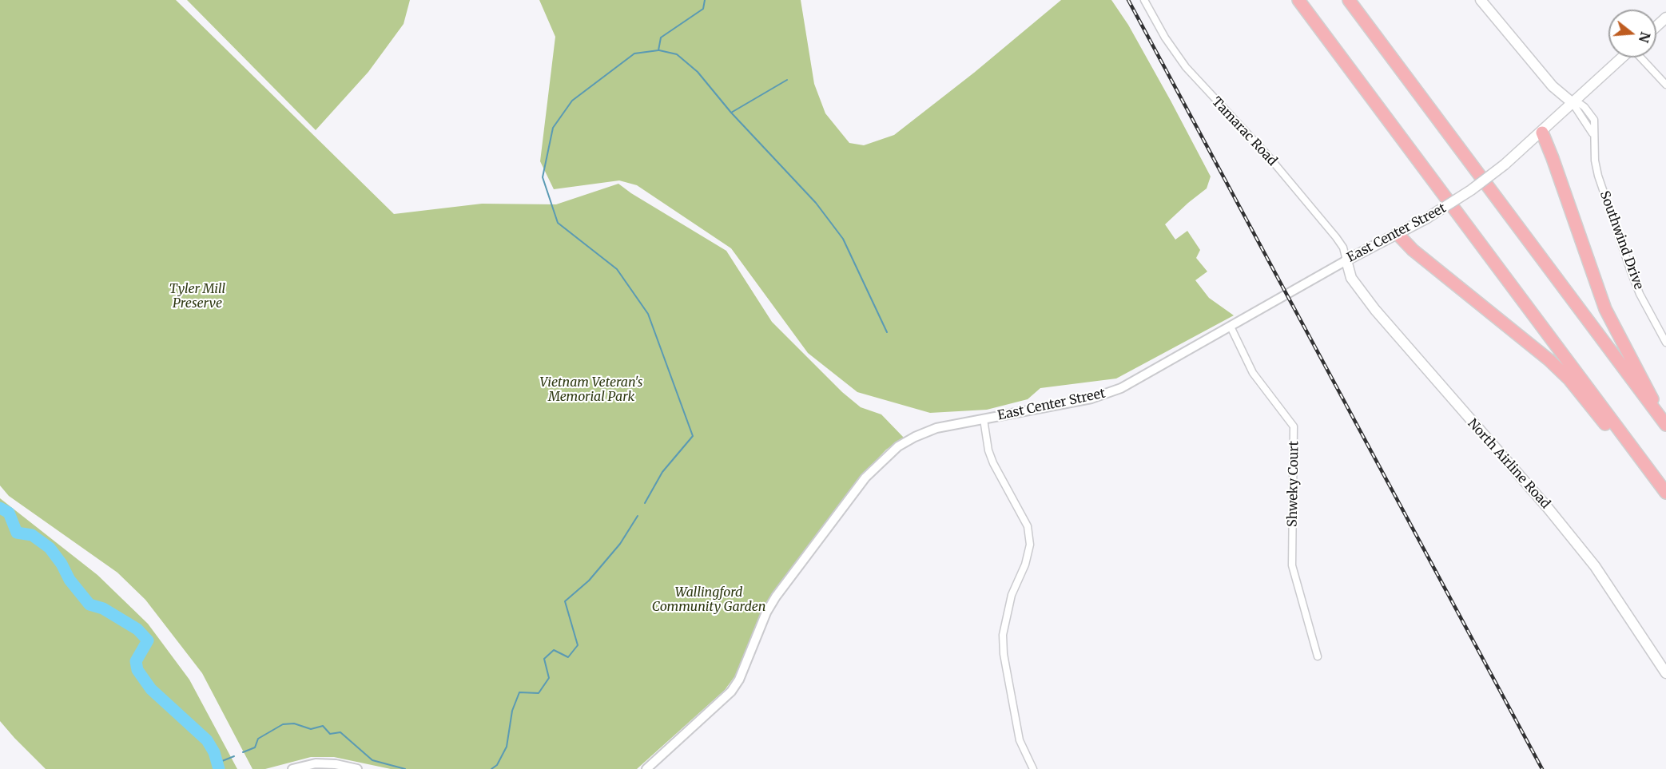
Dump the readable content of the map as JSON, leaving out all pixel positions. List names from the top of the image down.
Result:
{
  "streets": {
    "main road": ["East Center Street", "North Airline Road"],
    "street": ["Tamarac Road", "Southwind Drive", "Shweky Court"]
  },
  "crossings": [
    ["Tamarac Road", "East Center Street"],
    ["Tamarac Road", "North Airline Road"],
    ["East Center Street", "Southwind Drive"],
    ["East Center Street", "North Airline Road"],
    ["East Center Street", "Shweky Court"]
  ],
  "parks": ["Tyler Mill Preserve", "Vietnam Veteran's Memorial Park", "Wallingford Community Garden"],
  "north": "right"
}
